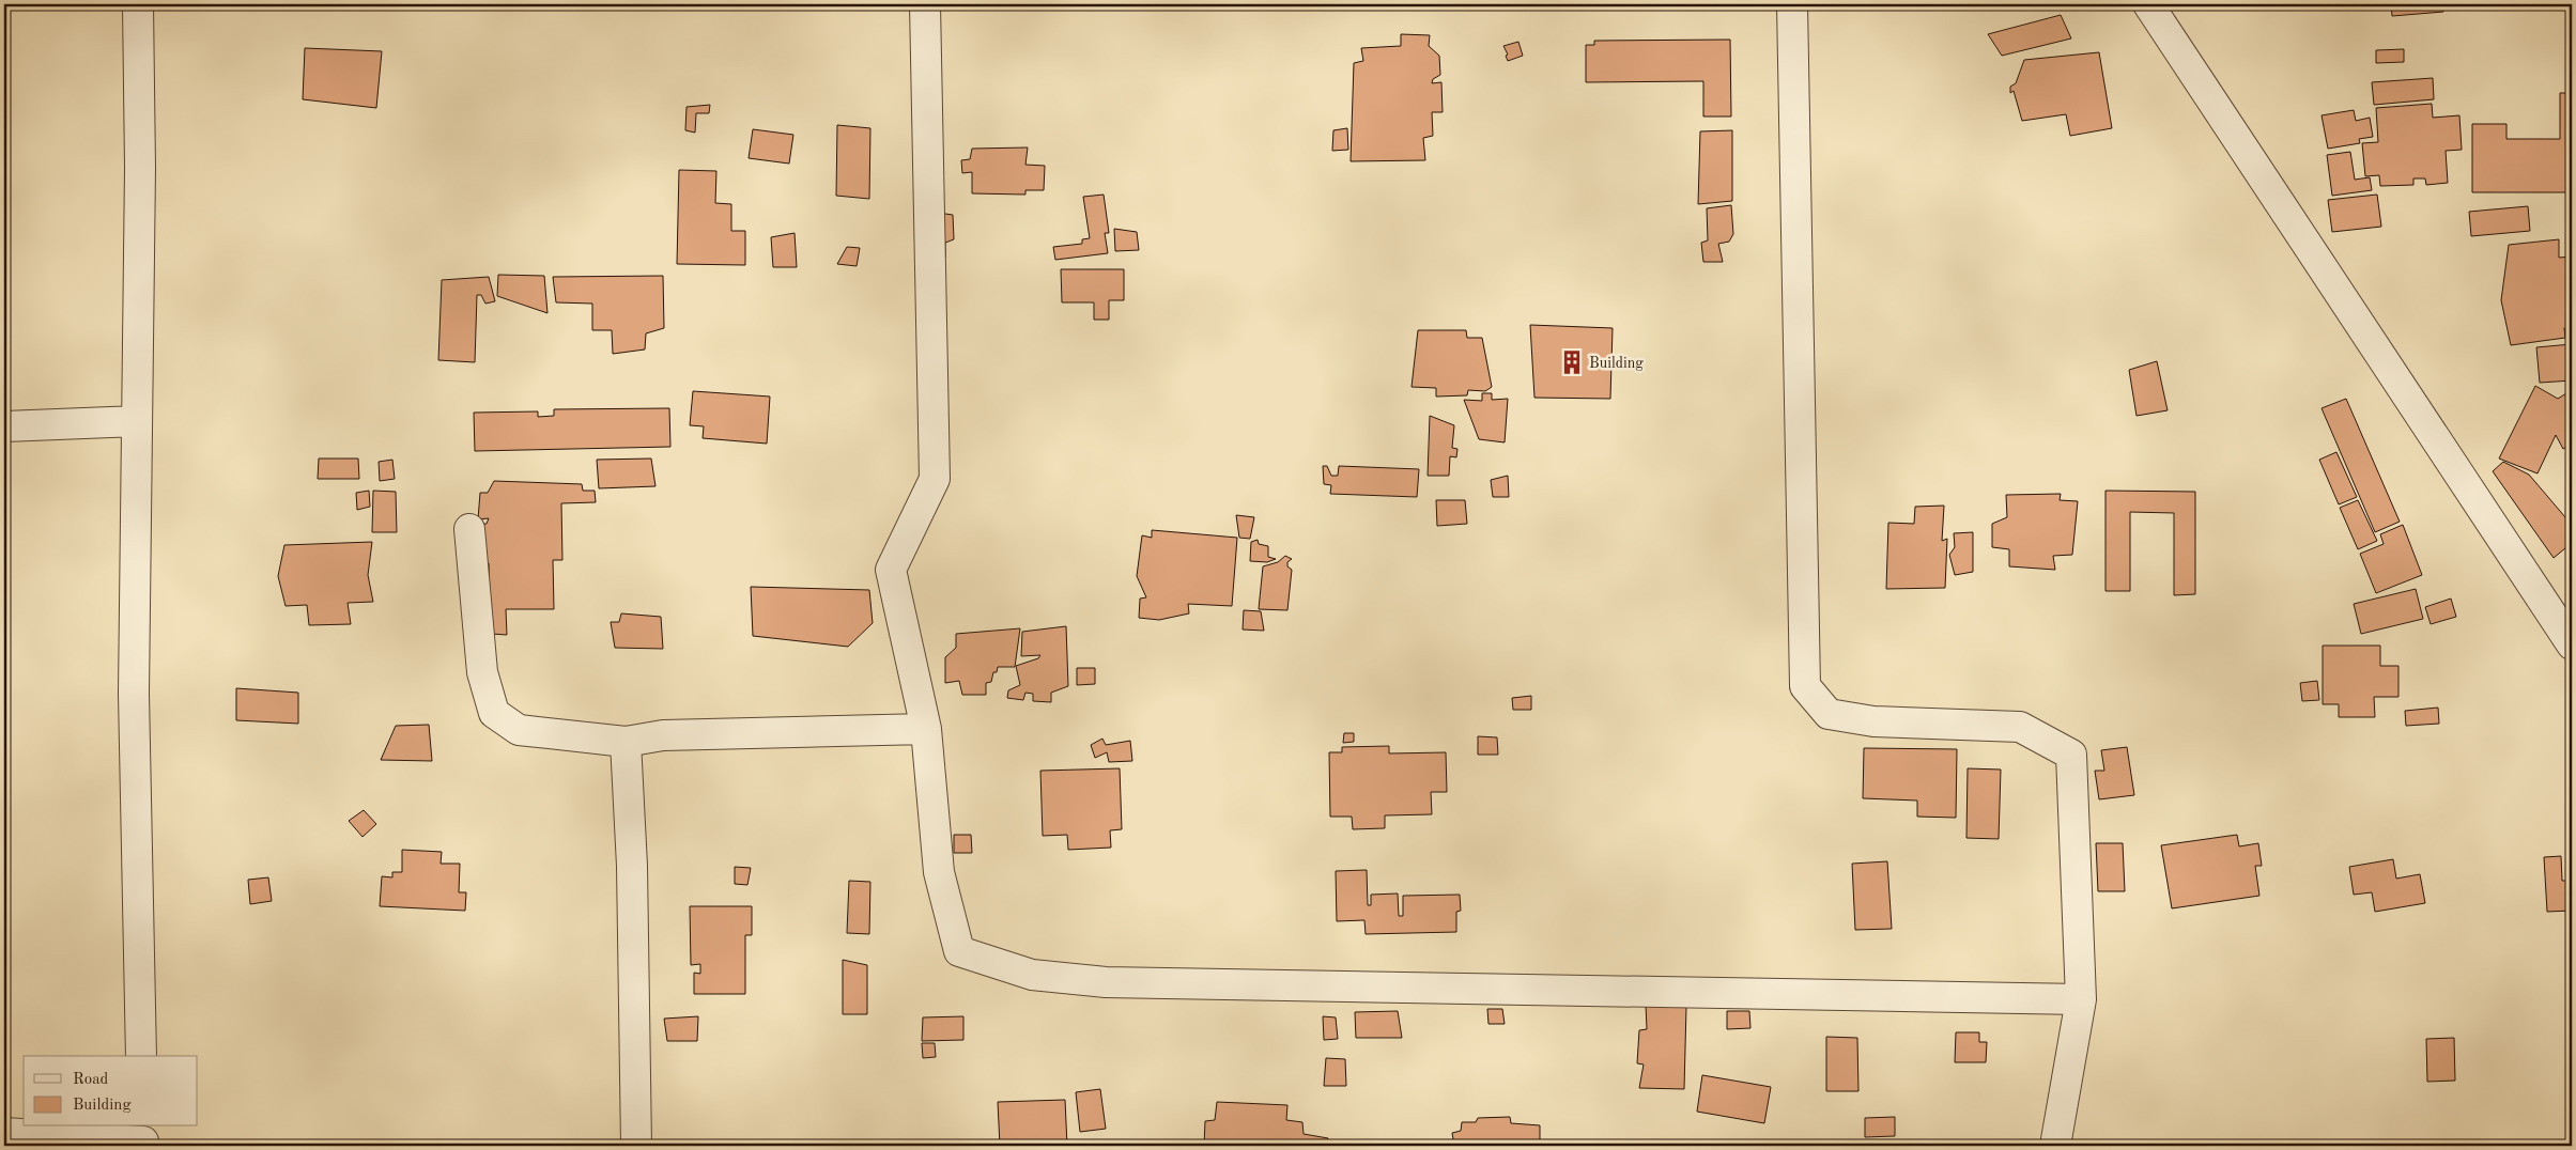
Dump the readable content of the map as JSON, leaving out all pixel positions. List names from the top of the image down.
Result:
{
  "places": {
    "building": ["Building"]
  },
  "legend": ["Road", "Building"]
}
